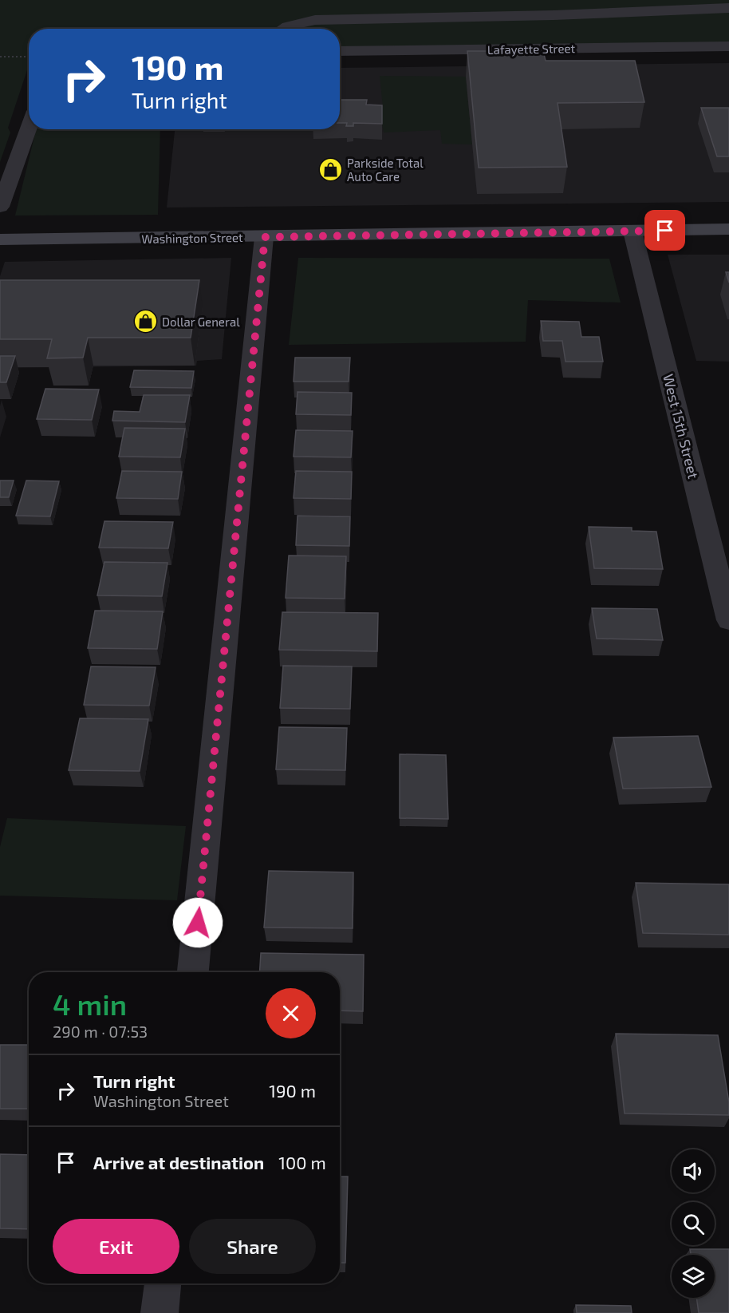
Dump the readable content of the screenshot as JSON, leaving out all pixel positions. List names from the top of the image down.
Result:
{
  "streets": {
    "main road": ["Washington Street"],
    "street": ["Lafayette Street", "West 15th Street"]
  },
  "crossings": [
    ["Washington Street", "West 15th Street"]
  ],
  "places": {
    "shop": ["Parkside Total Auto Care", "Dollar General"]
  },
  "page": {
    "turn": ["190 m", "Turn right"],
    "heading": ["4 min", "290 m · 07:53"],
    "list": [
      {
        "name": "Turn right",
        "note": "Washington Street",
        "value": "190 m"
      },
      {
        "name": "Arrive at destination",
        "value": "100 m"
      }
    ],
    "buttons": ["Exit", "Share"]
  }
}
